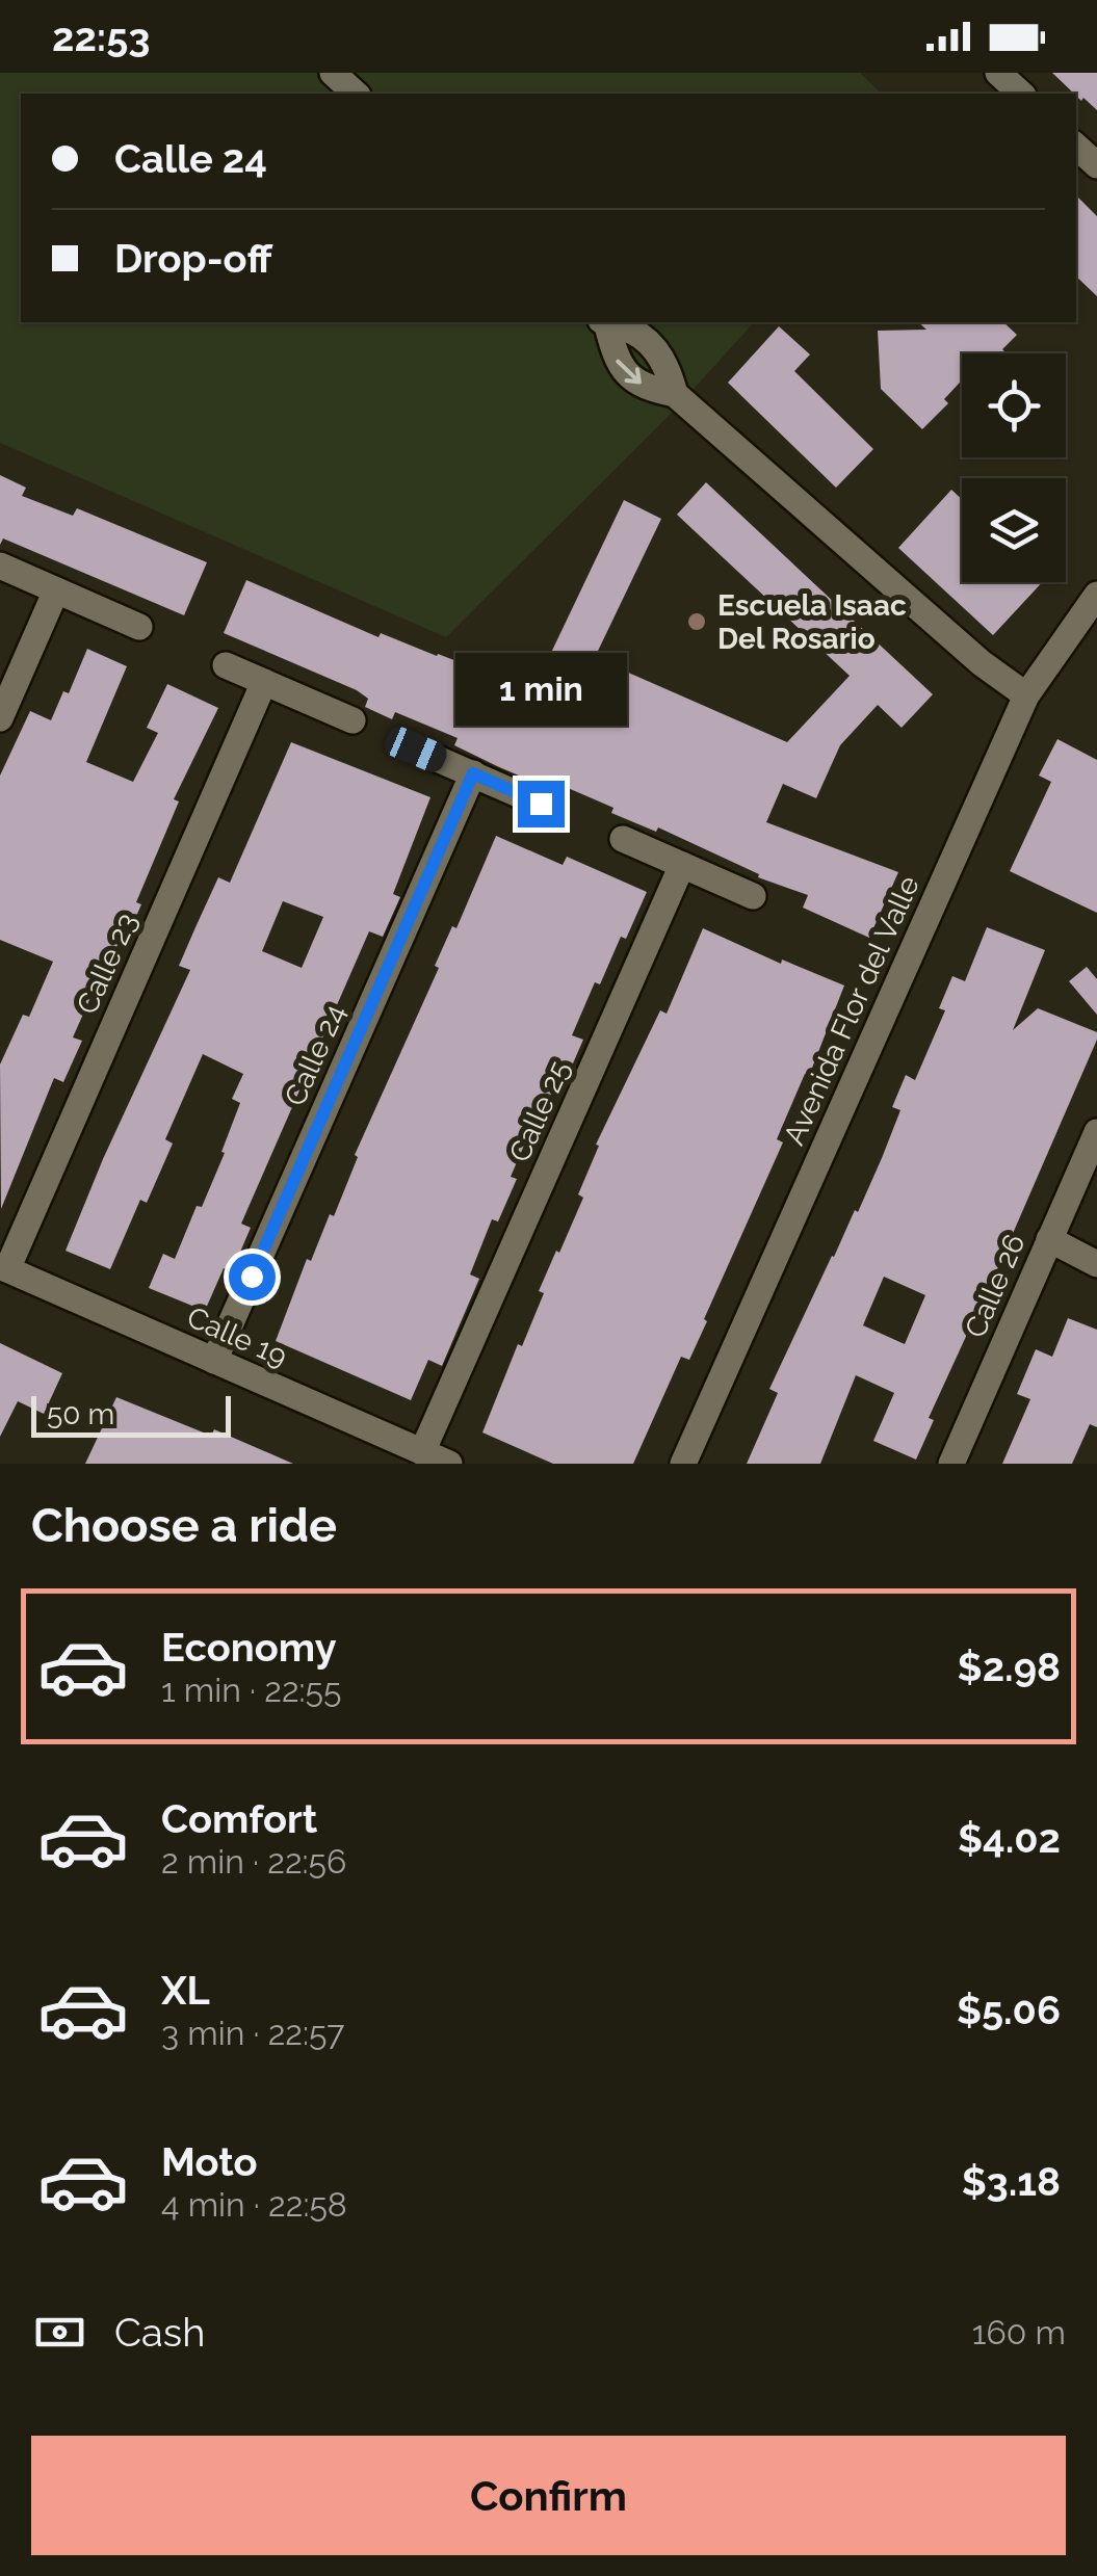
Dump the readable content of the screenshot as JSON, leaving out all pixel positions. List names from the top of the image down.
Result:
{
  "streets": {
    "street": [
      "Calle 23",
      "Avenida Flor del Valle",
      "Calle 24",
      "Calle 25",
      "Calle 26",
      "Calle 19"
    ]
  },
  "crossings": [
    ["Calle 23", "Calle 19"],
    ["Calle 24", "Calle 19"],
    ["Calle 25", "Calle 19"]
  ],
  "places": ["Escuela Isaac Del Rosario"],
  "scale_bar": "50 m",
  "page": {
    "status": "22:53",
    "banner": ["Calle 24", "Drop-off"],
    "bubble": "1 min",
    "scale": "50 m",
    "heading": "Choose a ride",
    "list": [
      {
        "name": "Economy",
        "note": "1 min · 22:55",
        "value": "$2.98"
      },
      {
        "name": "Comfort",
        "note": "2 min · 22:56",
        "value": "$4.02"
      },
      {
        "name": "XL",
        "note": "3 min · 22:57",
        "value": "$5.06"
      },
      {
        "name": "Moto",
        "note": "4 min · 22:58",
        "value": "$3.18"
      }
    ],
    "pay": ["Cash", "160 m"],
    "buttons": "Confirm"
  }
}
